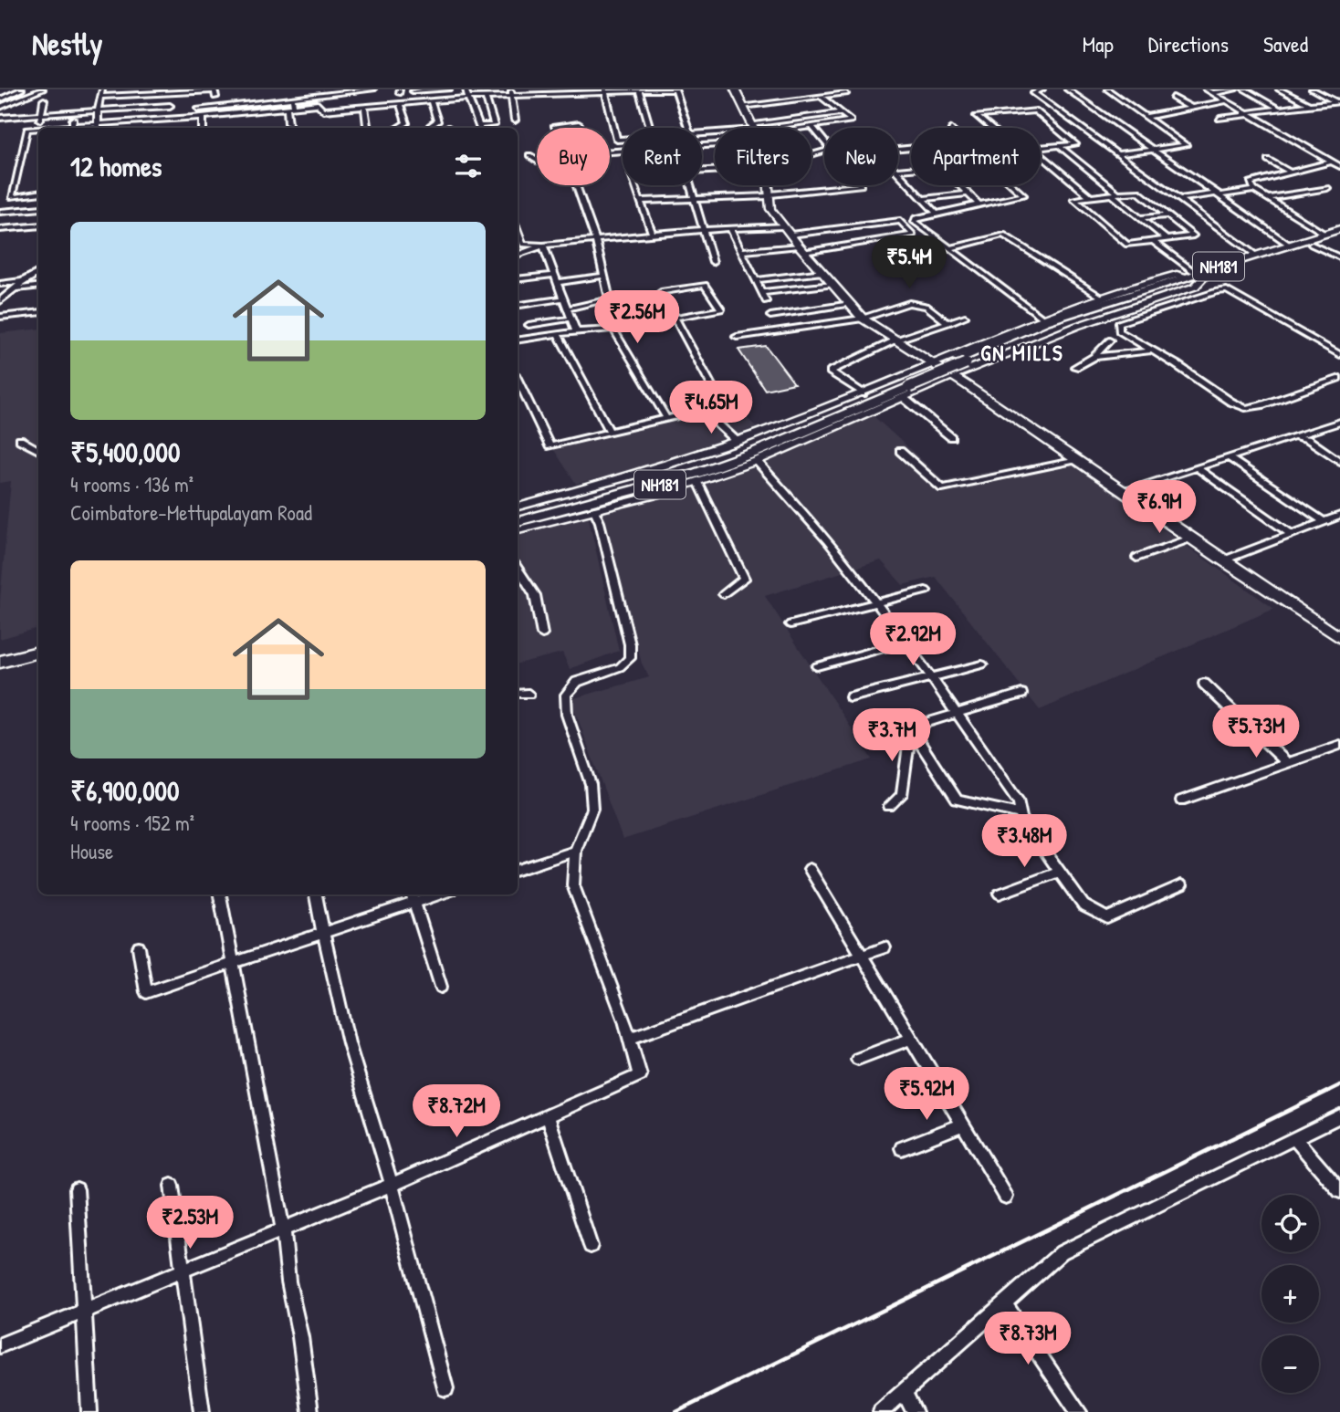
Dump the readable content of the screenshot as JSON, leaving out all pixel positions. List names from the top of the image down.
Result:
{
  "streets": {
    "highway": ["NH181"]
  },
  "districts": ["GN MILLS"],
  "page": {
    "header": "Nestly",
    "nav": ["Map", "Directions", "Saved"],
    "chip": [
      "Buy",
      "Rent",
      "Filters",
      "New",
      "Apartment"
    ],
    "heading": "12 homes",
    "list": [
      {
        "name": "₹5,400,000",
        "note": "4 rooms · 136 m² · Coimbatore-Mettupalayam Road"
      },
      {
        "name": "₹6,900,000",
        "note": "4 rooms · 152 m² · House"
      }
    ],
    "price": [
      "₹5.4M",
      "₹2.56M",
      "₹4.65M",
      "₹6.9M",
      "₹2.92M",
      "₹5.73M",
      "₹3.7M",
      "₹3.48M",
      "₹5.92M",
      "₹8.72M",
      "₹2.53M",
      "₹8.73M"
    ],
    "map_buttons": ["+", "−"]
  }
}
